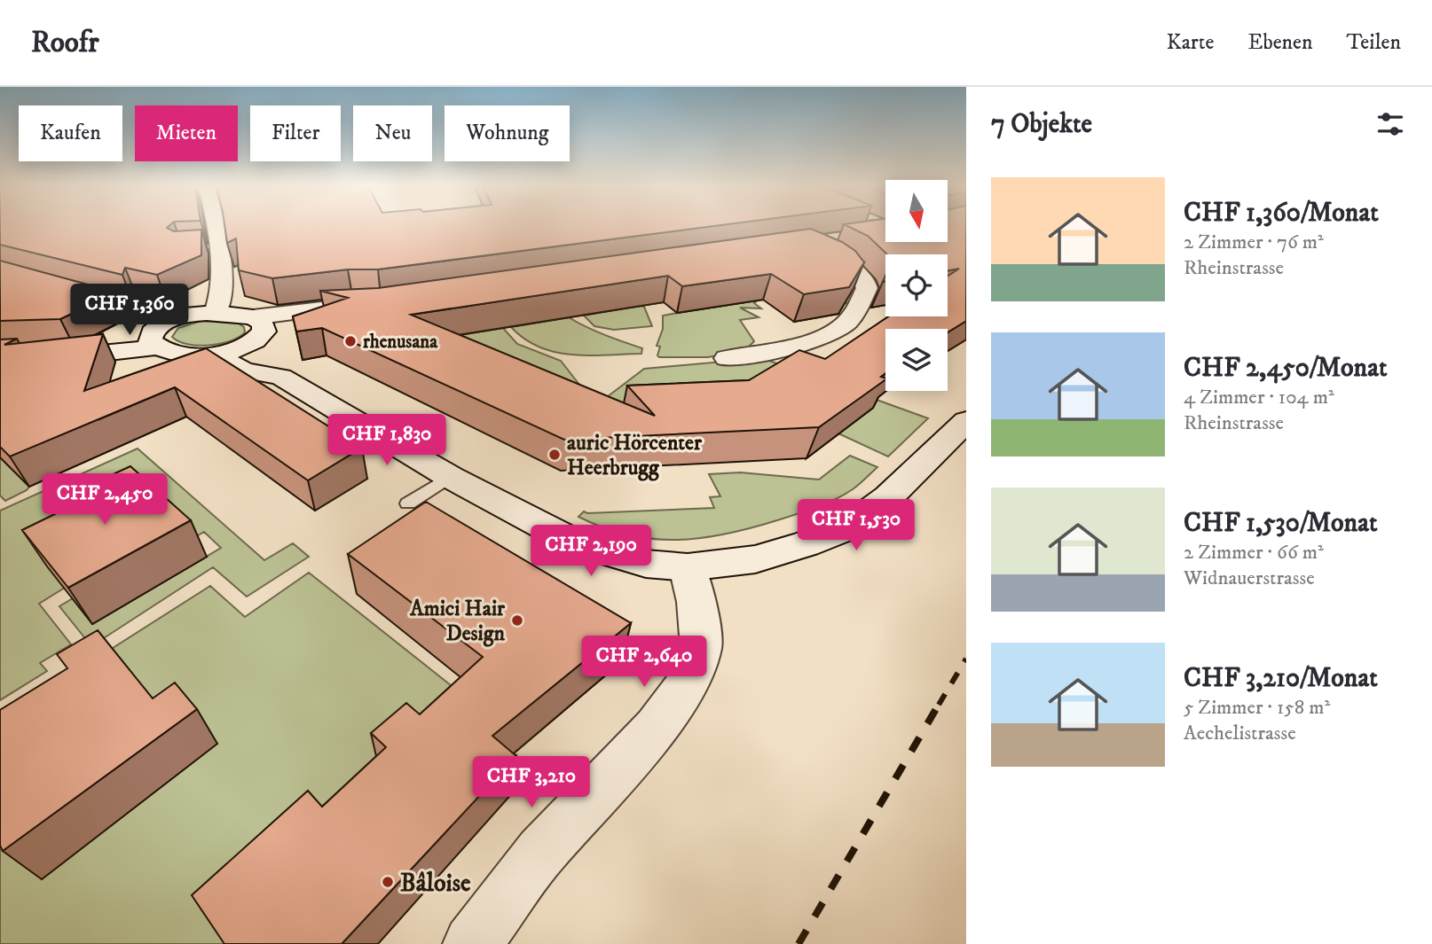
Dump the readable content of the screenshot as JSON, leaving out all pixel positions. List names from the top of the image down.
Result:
{
  "places": [
    "rhenusana",
    "auric Hörcenter Heerbrugg",
    "Amici Hair Design",
    "Bâloise"
  ],
  "north": "bottom",
  "page": {
    "header": "Roofr",
    "nav": ["Karte", "Ebenen", "Teilen"],
    "heading": "7 Objekte",
    "chip": [
      "Kaufen",
      "Mieten",
      "Filter",
      "Neu",
      "Wohnung"
    ],
    "list": [
      {
        "name": "CHF 1,360/Monat",
        "note": "2 Zimmer · 76 m² · Rheinstrasse"
      },
      {
        "name": "CHF 2,450/Monat",
        "note": "4 Zimmer · 104 m² · Rheinstrasse"
      },
      {
        "name": "CHF 1,530/Monat",
        "note": "2 Zimmer · 66 m² · Widnauerstrasse"
      },
      {
        "name": "CHF 3,210/Monat",
        "note": "5 Zimmer · 158 m² · Aechelistrasse"
      }
    ],
    "price": [
      "CHF 1,360",
      "CHF 1,830",
      "CHF 2,450",
      "CHF 1,530",
      "CHF 2,190",
      "CHF 2,640",
      "CHF 3,210"
    ]
  }
}
